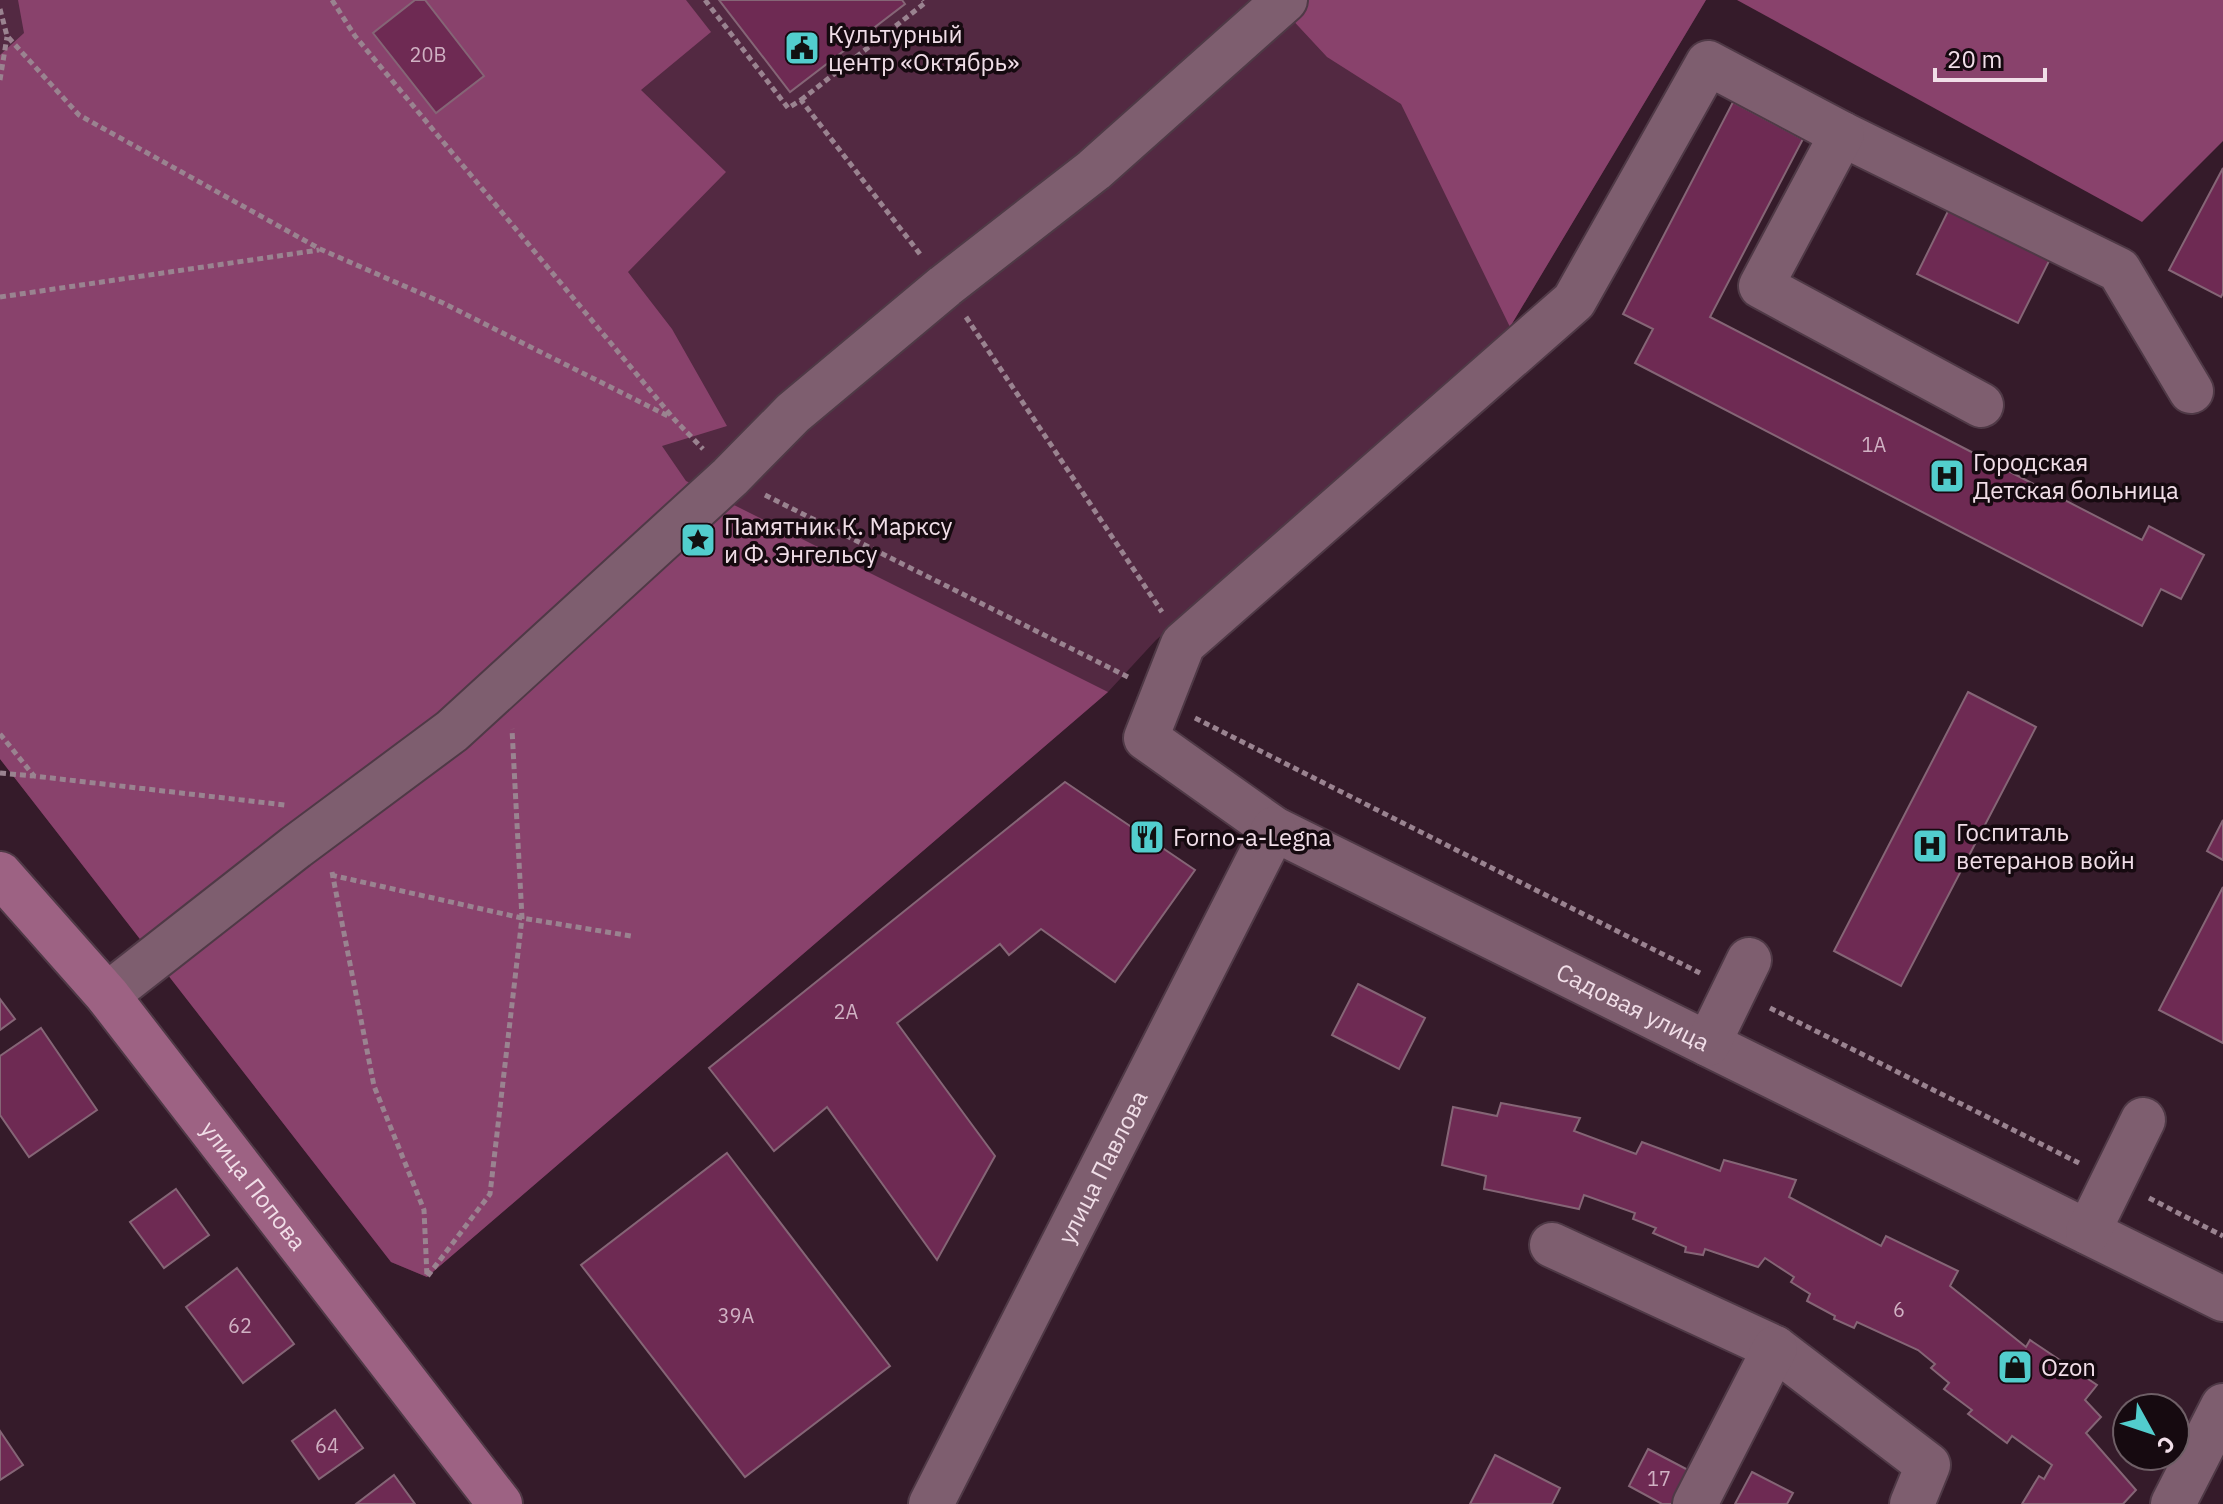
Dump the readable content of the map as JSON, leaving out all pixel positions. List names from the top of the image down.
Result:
{
  "streets": {
    "main road": ["улица Попова"],
    "street": ["Садовая улица", "улица Павлова"]
  },
  "crossings": [
    ["Садовая улица", "улица Павлова"]
  ],
  "places": {
    "public building": ["Культурный центр «Октябрь»"],
    "hospital": ["Городская Детская больница", "Госпиталь ветеранов войн"],
    "place": ["Памятник К. Марксу и Ф. Энгельсу"],
    "restaurant": ["Forno-a-Legna"],
    "shop": ["Ozon"]
  },
  "house_numbers": [
    "20В",
    "1А",
    "2А",
    "6",
    "39А",
    "62",
    "64",
    "17"
  ],
  "scale_bar": "20 m",
  "north": "bottom right"
}
